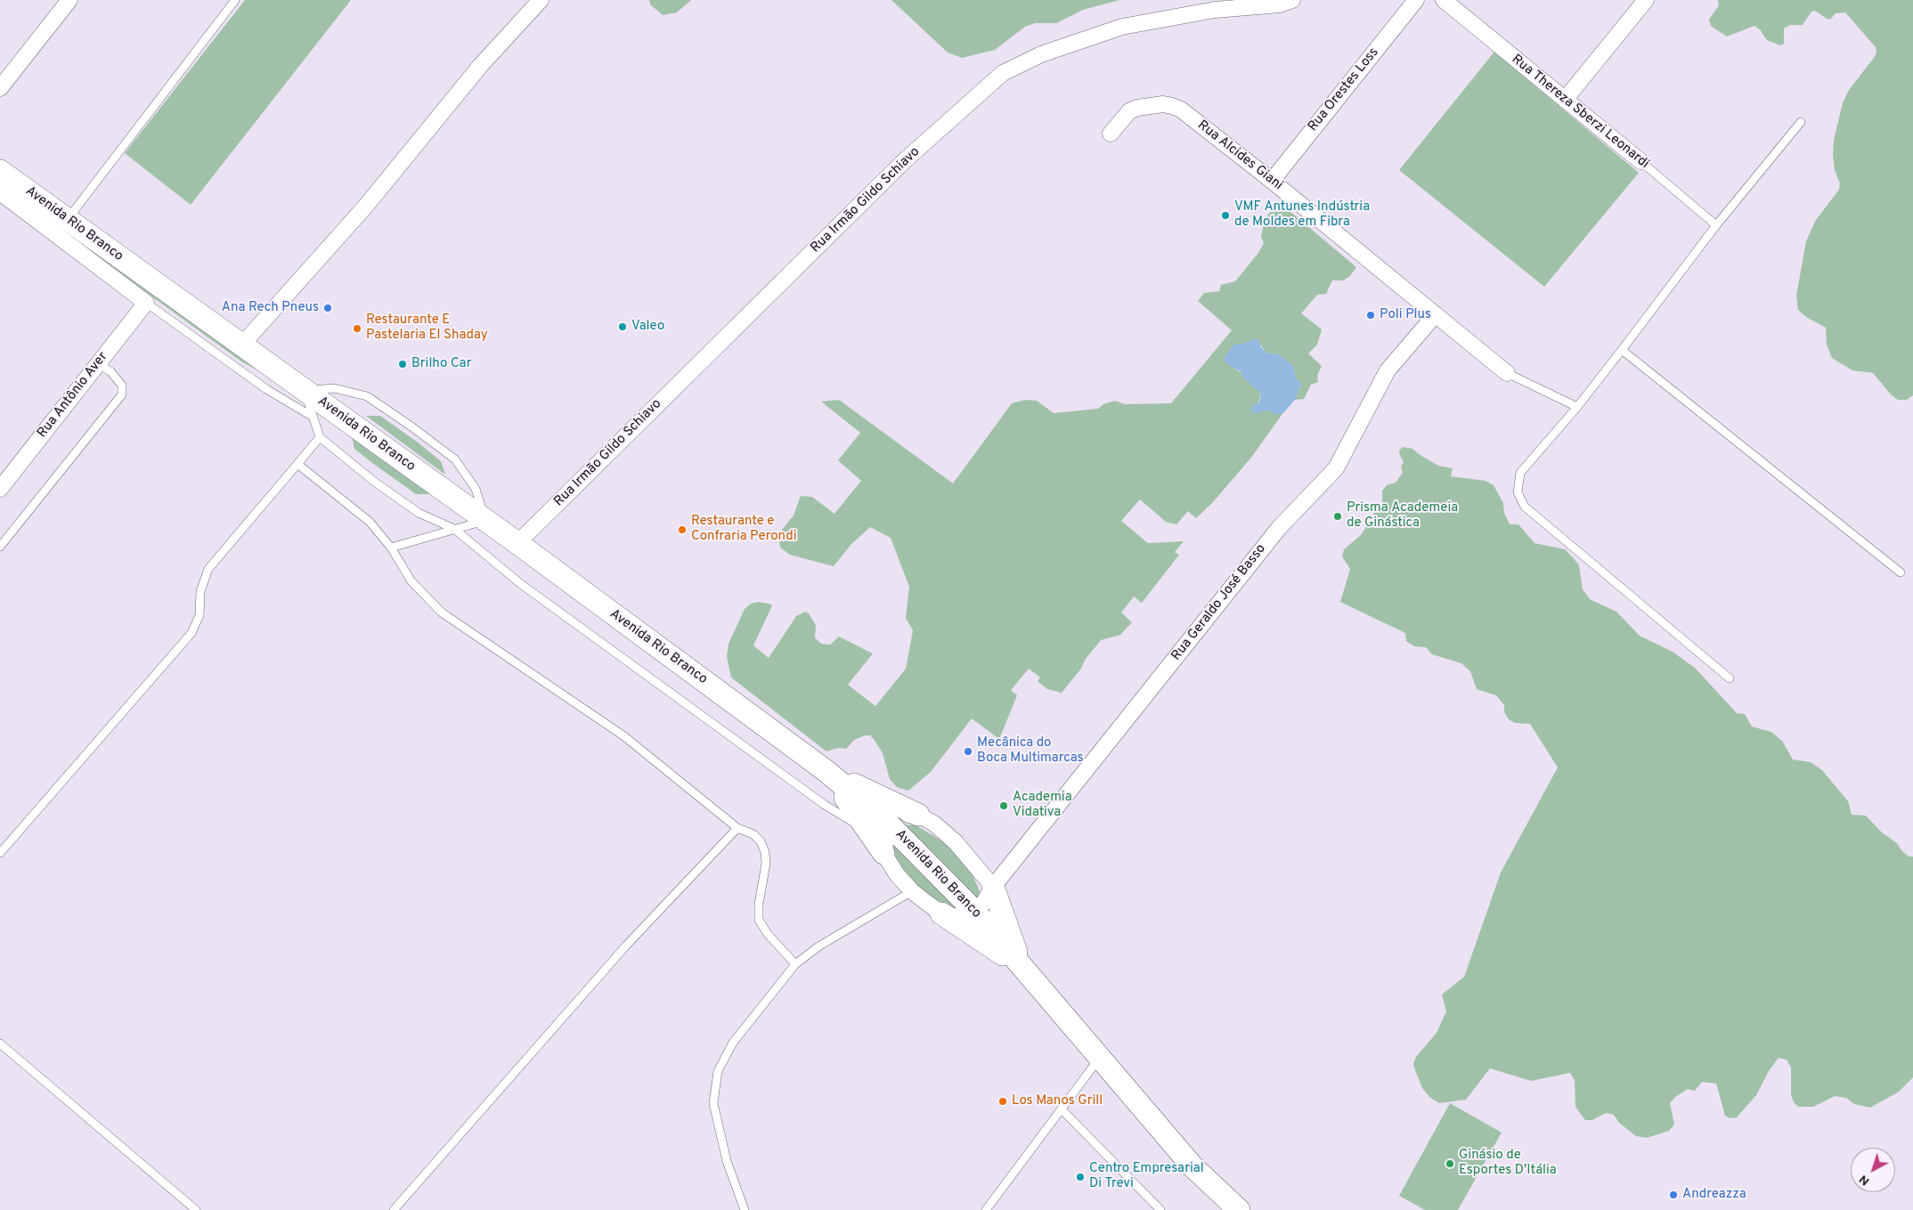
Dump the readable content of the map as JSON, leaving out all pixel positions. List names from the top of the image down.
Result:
{
  "streets": {
    "main road": ["Avenida Rio Branco"],
    "street": [
      "Rua Orestes Loss",
      "Rua Thereza Sberzi Leonardi",
      "Rua Alcides Giani",
      "Rua Irmão Gildo Schiavo",
      "Rua Antônio Aver",
      "Rua Geraldo José Basso"
    ]
  },
  "crossings": [
    ["Rua Orestes Loss", "Rua Alcides Giani"],
    ["Rua Alcides Giani", "Rua Geraldo José Basso"],
    ["Rua Irmão Gildo Schiavo", "Avenida Rio Branco"],
    ["Avenida Rio Branco", "Rua Geraldo José Basso"]
  ],
  "places": [
    "VMF Antunes Indústria de Moldes em Fibra",
    "Ana Rech Pneus",
    "Poli Plus",
    "Valeo",
    "Restaurante E Pastelaria El Shaday",
    "Brilho Car",
    "Prisma Academeia de Ginástica",
    "Restaurante e Confraria Perondi",
    "Mecânica do Boca Multimarcas",
    "Academia Vidativa",
    "Los Manos Grill",
    "Ginásio de Esportes D'Itália",
    "Centro Empresarial Di Trevi",
    "Andreazza"
  ],
  "north": "bottom left"
}
